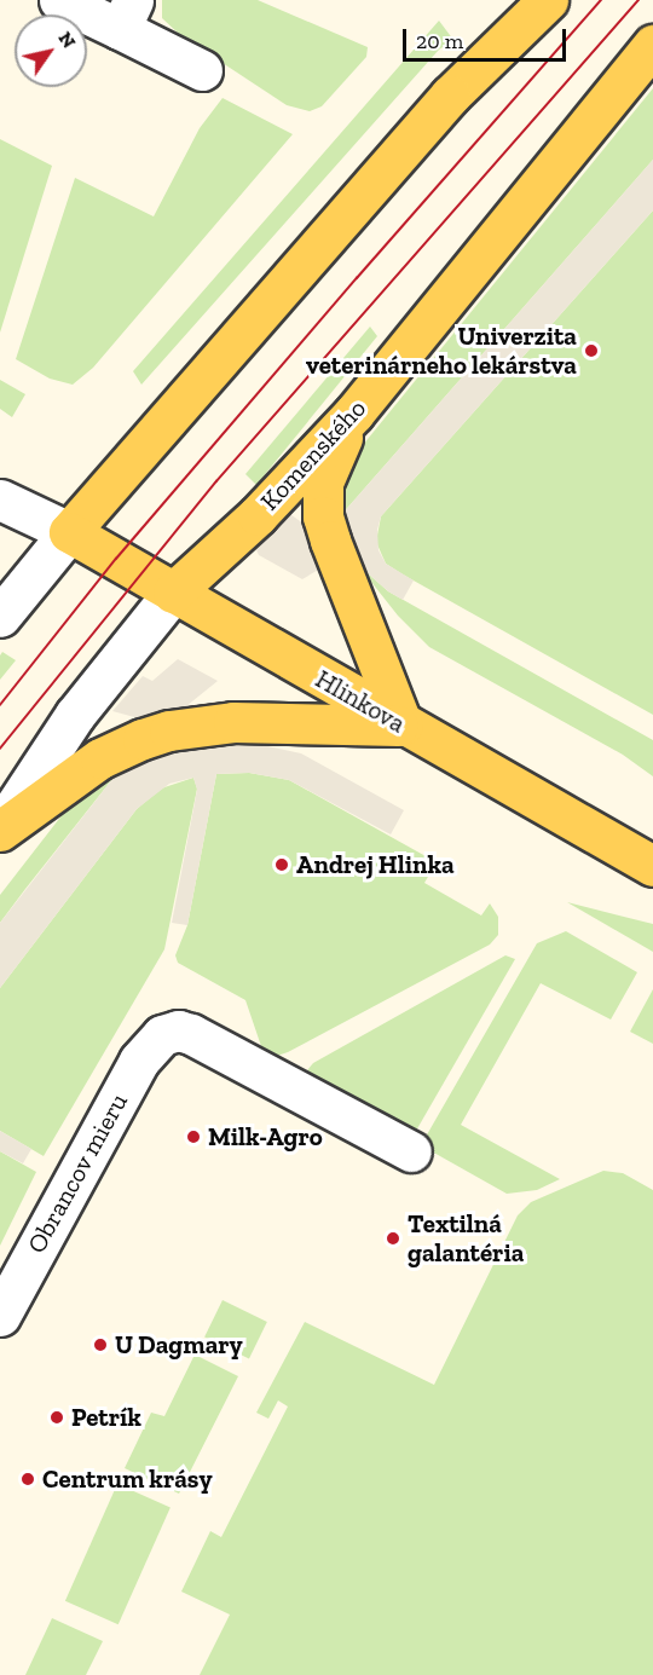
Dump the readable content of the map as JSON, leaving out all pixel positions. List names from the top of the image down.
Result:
{
  "streets": {
    "main road": ["Komenského", "Hlinkova"],
    "street": ["Obrancov mieru"]
  },
  "crossings": [
    ["Komenského", "Hlinkova"]
  ],
  "places": [
    "Univerzita veterinárneho lekárstva",
    "Andrej Hlinka",
    "Milk-Agro",
    "Textilná galantéria",
    "U Dagmary",
    "Petrík",
    "Centrum krásy"
  ],
  "scale_bar": "20 m",
  "north": "top right"
}
